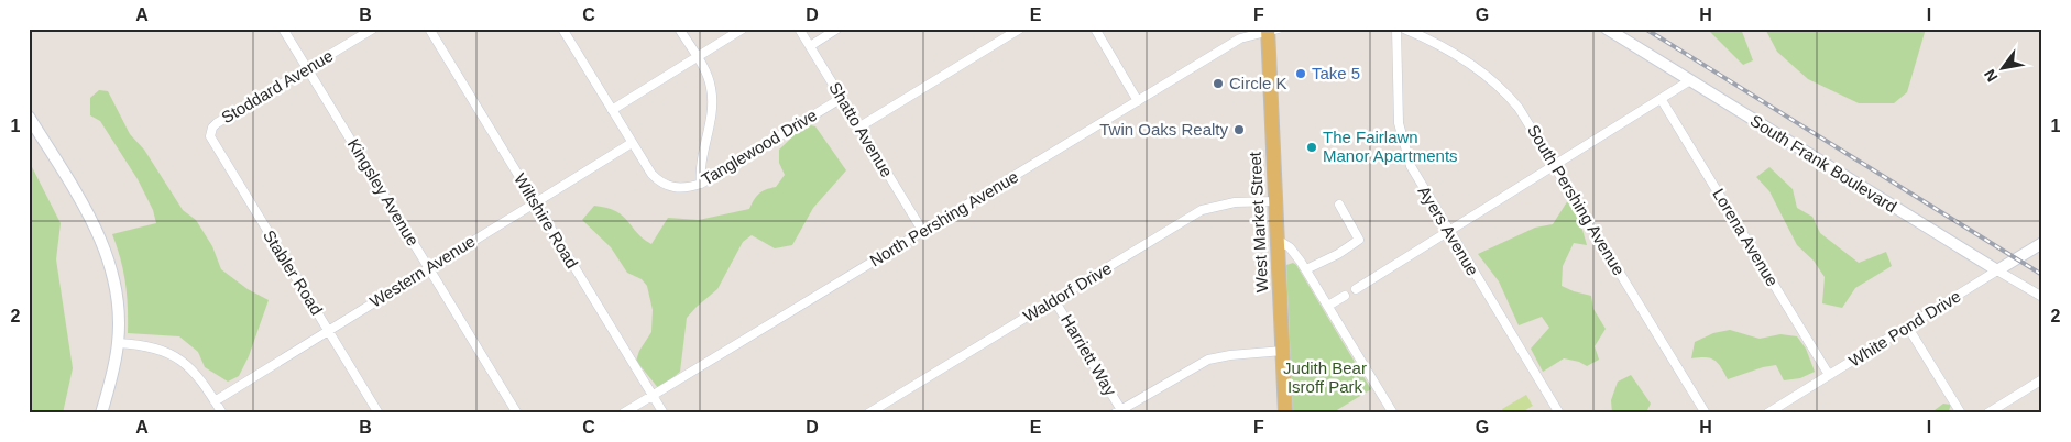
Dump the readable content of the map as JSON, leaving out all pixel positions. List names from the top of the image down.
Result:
{
  "streets": {
    "main road": ["West Market Street"],
    "street": [
      "Stoddard Avenue",
      "Shatto Avenue",
      "Tanglewood Drive",
      "South Frank Boulevard",
      "Kingsley Avenue",
      "South Pershing Avenue",
      "North Pershing Avenue",
      "Wiltshire Road",
      "Ayers Avenue",
      "Lorena Avenue",
      "Western Avenue",
      "Stabler Road",
      "Waldorf Drive",
      "White Pond Drive",
      "Harriett Way"
    ]
  },
  "crossings": [
    ["Stoddard Avenue", "Kingsley Avenue"],
    ["Stoddard Avenue", "Stabler Road"],
    ["Shatto Avenue", "Tanglewood Drive"],
    ["Shatto Avenue", "North Pershing Avenue"],
    ["Tanglewood Drive", "Western Avenue"],
    ["South Frank Boulevard", "White Pond Drive"],
    ["Kingsley Avenue", "Western Avenue"],
    ["North Pershing Avenue", "Wiltshire Road"],
    ["North Pershing Avenue", "West Market Street"],
    ["Wiltshire Road", "Western Avenue"],
    ["West Market Street", "Waldorf Drive"],
    ["Lorena Avenue", "White Pond Drive"],
    ["Western Avenue", "Stabler Road"],
    ["Waldorf Drive", "Harriett Way"]
  ],
  "parks": ["Judith Bear Isroff Park"],
  "places": [
    "Take 5",
    "Circle K",
    "Twin Oaks Realty",
    "The Fairlawn Manor Apartments"
  ],
  "north": "bottom left",
  "grid": {
    "columns": [
      "A",
      "B",
      "C",
      "D",
      "E",
      "F",
      "G",
      "H",
      "I"
    ],
    "rows": ["1", "2"]
  }
}
